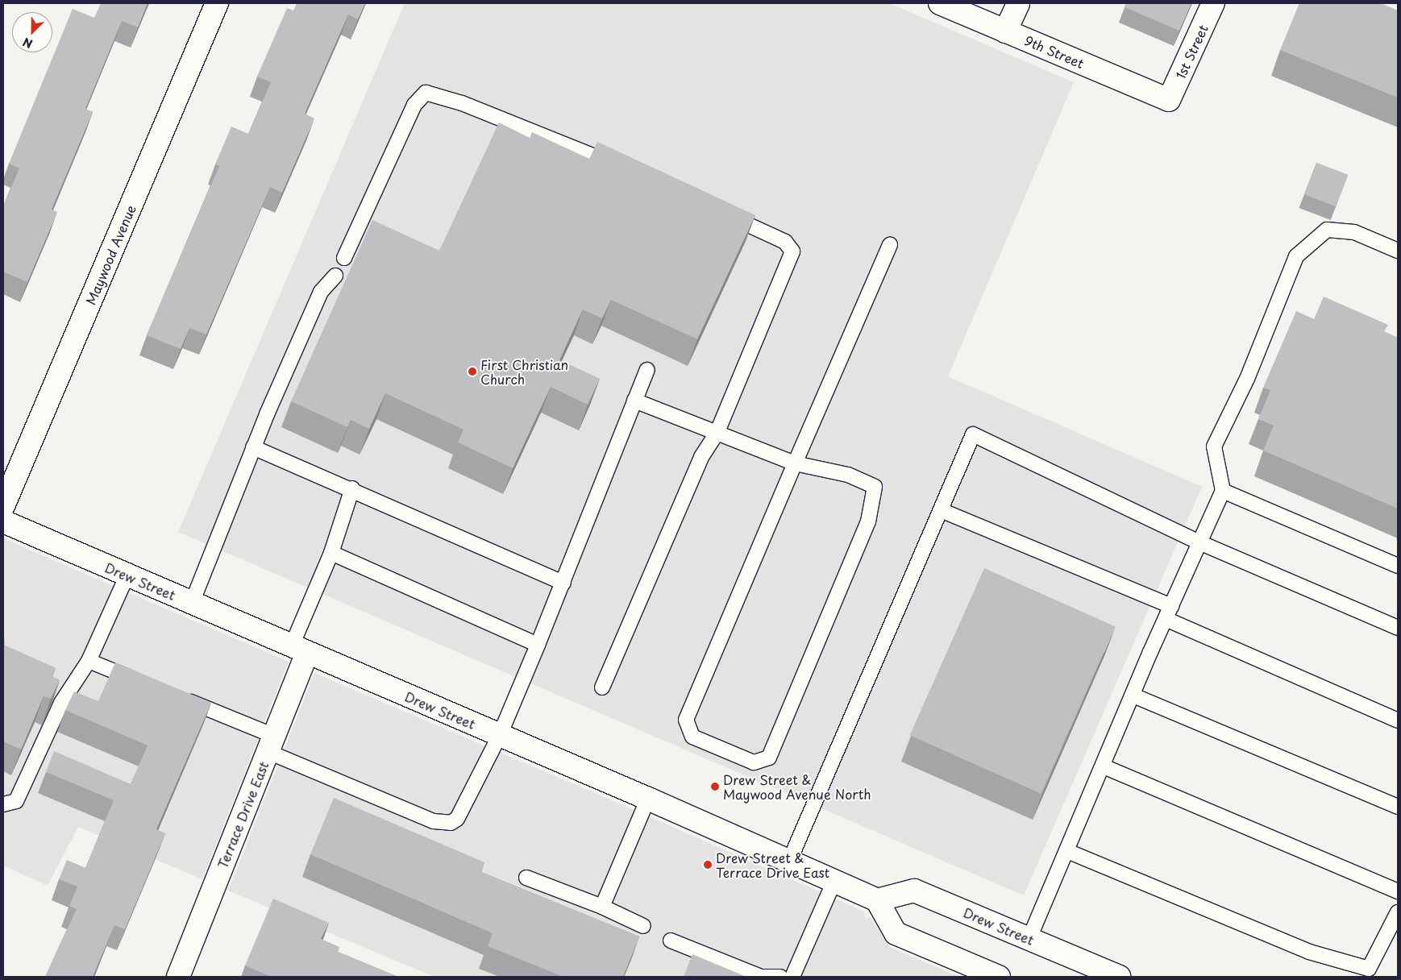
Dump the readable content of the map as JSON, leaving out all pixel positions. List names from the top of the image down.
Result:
{
  "streets": {
    "main road": [
      "9th Street",
      "1st Street",
      "Maywood Avenue",
      "Drew Street",
      "Terrace Drive East"
    ]
  },
  "crossings": [
    ["9th Street", "1st Street"],
    ["Drew Street", "Terrace Drive East"]
  ],
  "places": ["First Christian Church", "Drew Street & Maywood Avenue North", "Drew Street & Terrace Drive East"],
  "north": "bottom left"
}
